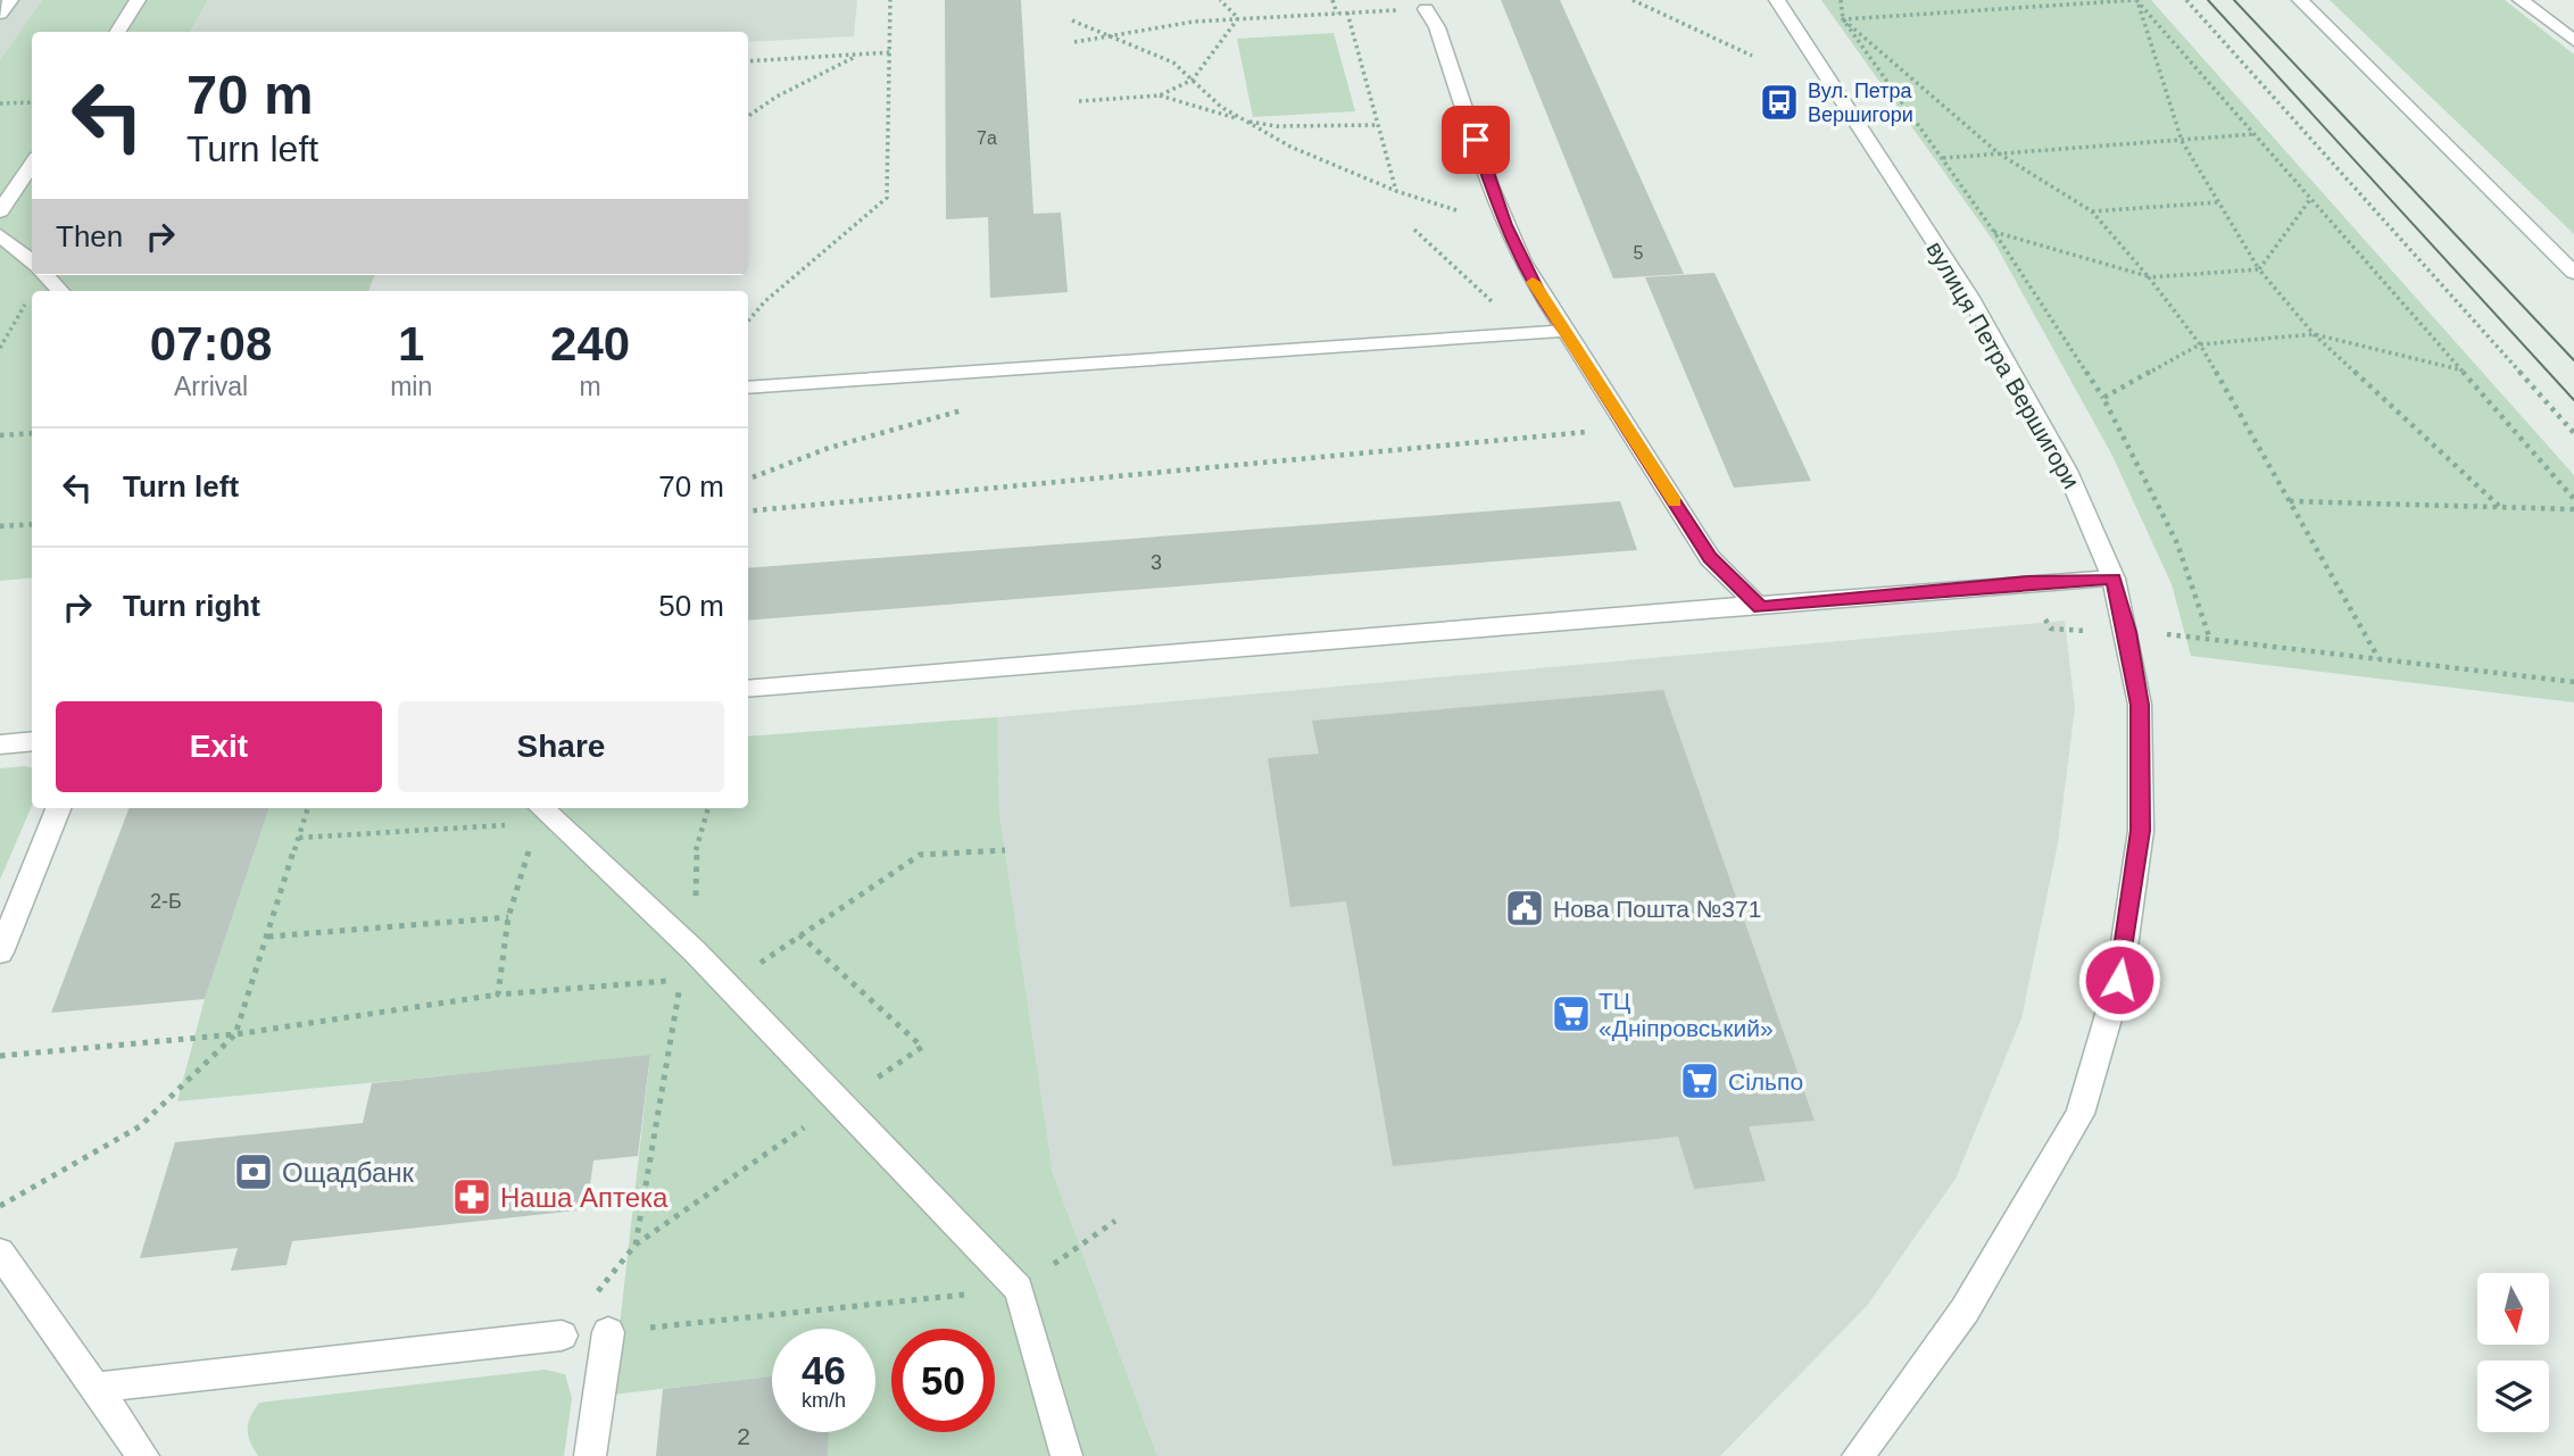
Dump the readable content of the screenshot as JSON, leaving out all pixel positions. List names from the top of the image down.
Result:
{
  "streets": {
    "main road": ["вулиця Петра Вершигори"]
  },
  "places": {
    "bus stop": ["Вул. Петра Вершигори"],
    "public building": ["Нова Пошта №371"],
    "supermarket": ["ТЦ «Дніпровський»", "Сільпо"],
    "bank": ["Ощадбанк"],
    "pharmacy": ["Наша Аптека"]
  },
  "house_numbers": [
    "7а",
    "5",
    "3",
    "2-Б",
    "2"
  ],
  "north": "bottom",
  "page": {
    "turn": ["70 m", "Turn left"],
    "then": "Then",
    "eta": [
      "07:08",
      "Arrival",
      "1",
      "min",
      "240",
      "m"
    ],
    "list": [
      {
        "name": "Turn left",
        "value": "70 m"
      },
      {
        "name": "Turn right",
        "value": "50 m"
      }
    ],
    "buttons": ["Exit", "Share"],
    "speed": "46 km/h",
    "limit": "50"
  }
}
